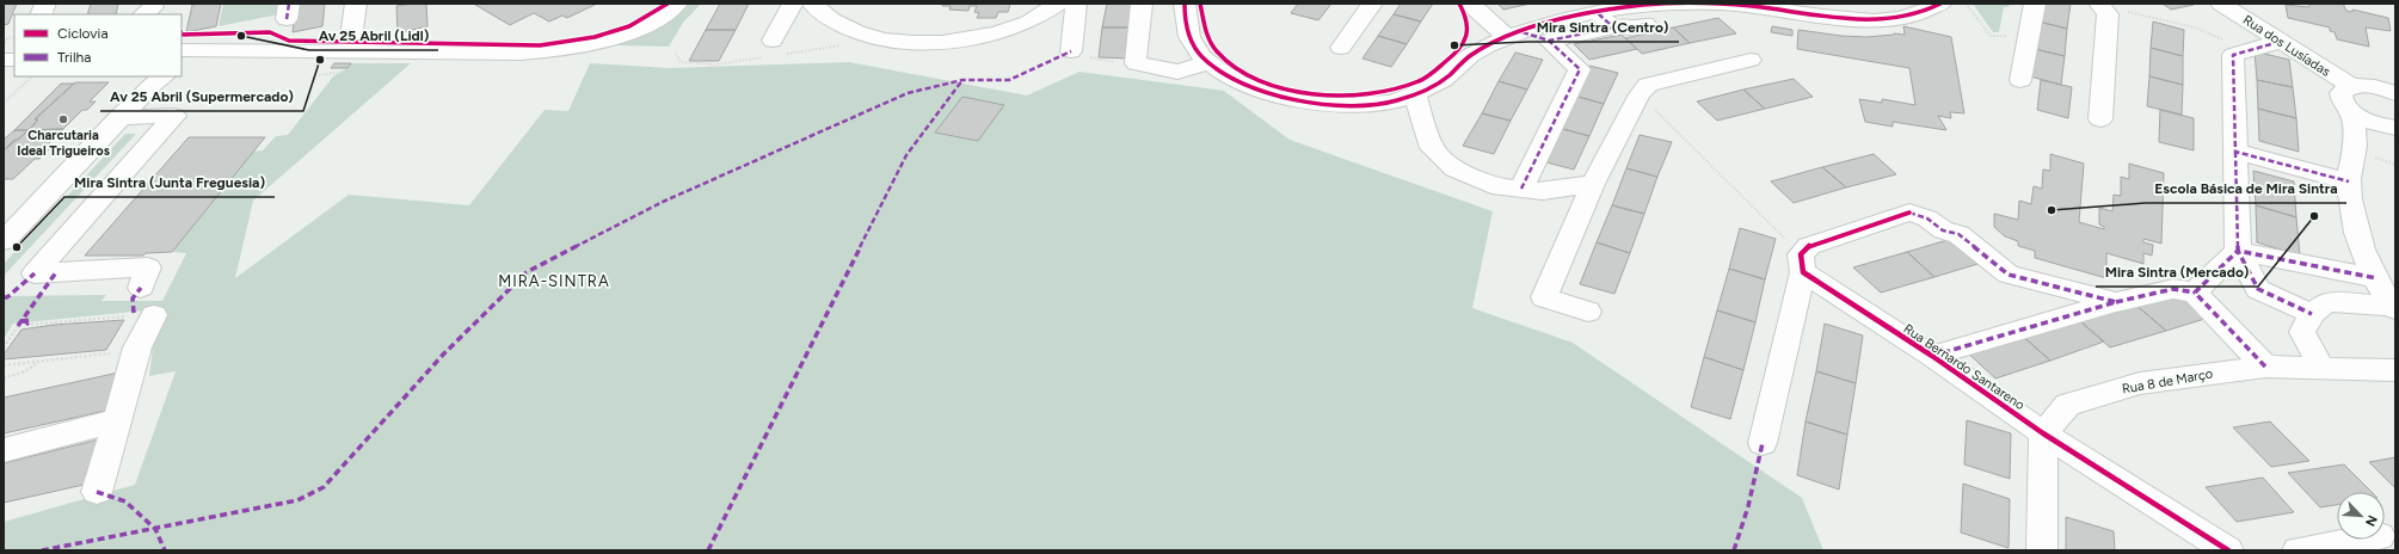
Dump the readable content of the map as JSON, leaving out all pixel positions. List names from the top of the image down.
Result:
{
  "streets": {
    "street": ["Rua dos Lusíadas", "Rua Bernardo Santareno", "Rua 8 de Março"]
  },
  "crossings": [
    ["Rua Bernardo Santareno", "Rua 8 de Março"]
  ],
  "districts": ["MIRA-SINTRA"],
  "places": [
    "Av 25 Abril (Lidl)",
    "Mira Sintra (Centro)",
    "Av 25 Abril (Supermercado)",
    "Charcutaria Ideal Trigueiros",
    "Escola Básica de Mira Sintra",
    "Mira Sintra (Mercado)",
    "Mira Sintra (Junta Freguesia)"
  ],
  "legend": ["Ciclovia", "Trilha"],
  "north": "bottom right"
}
